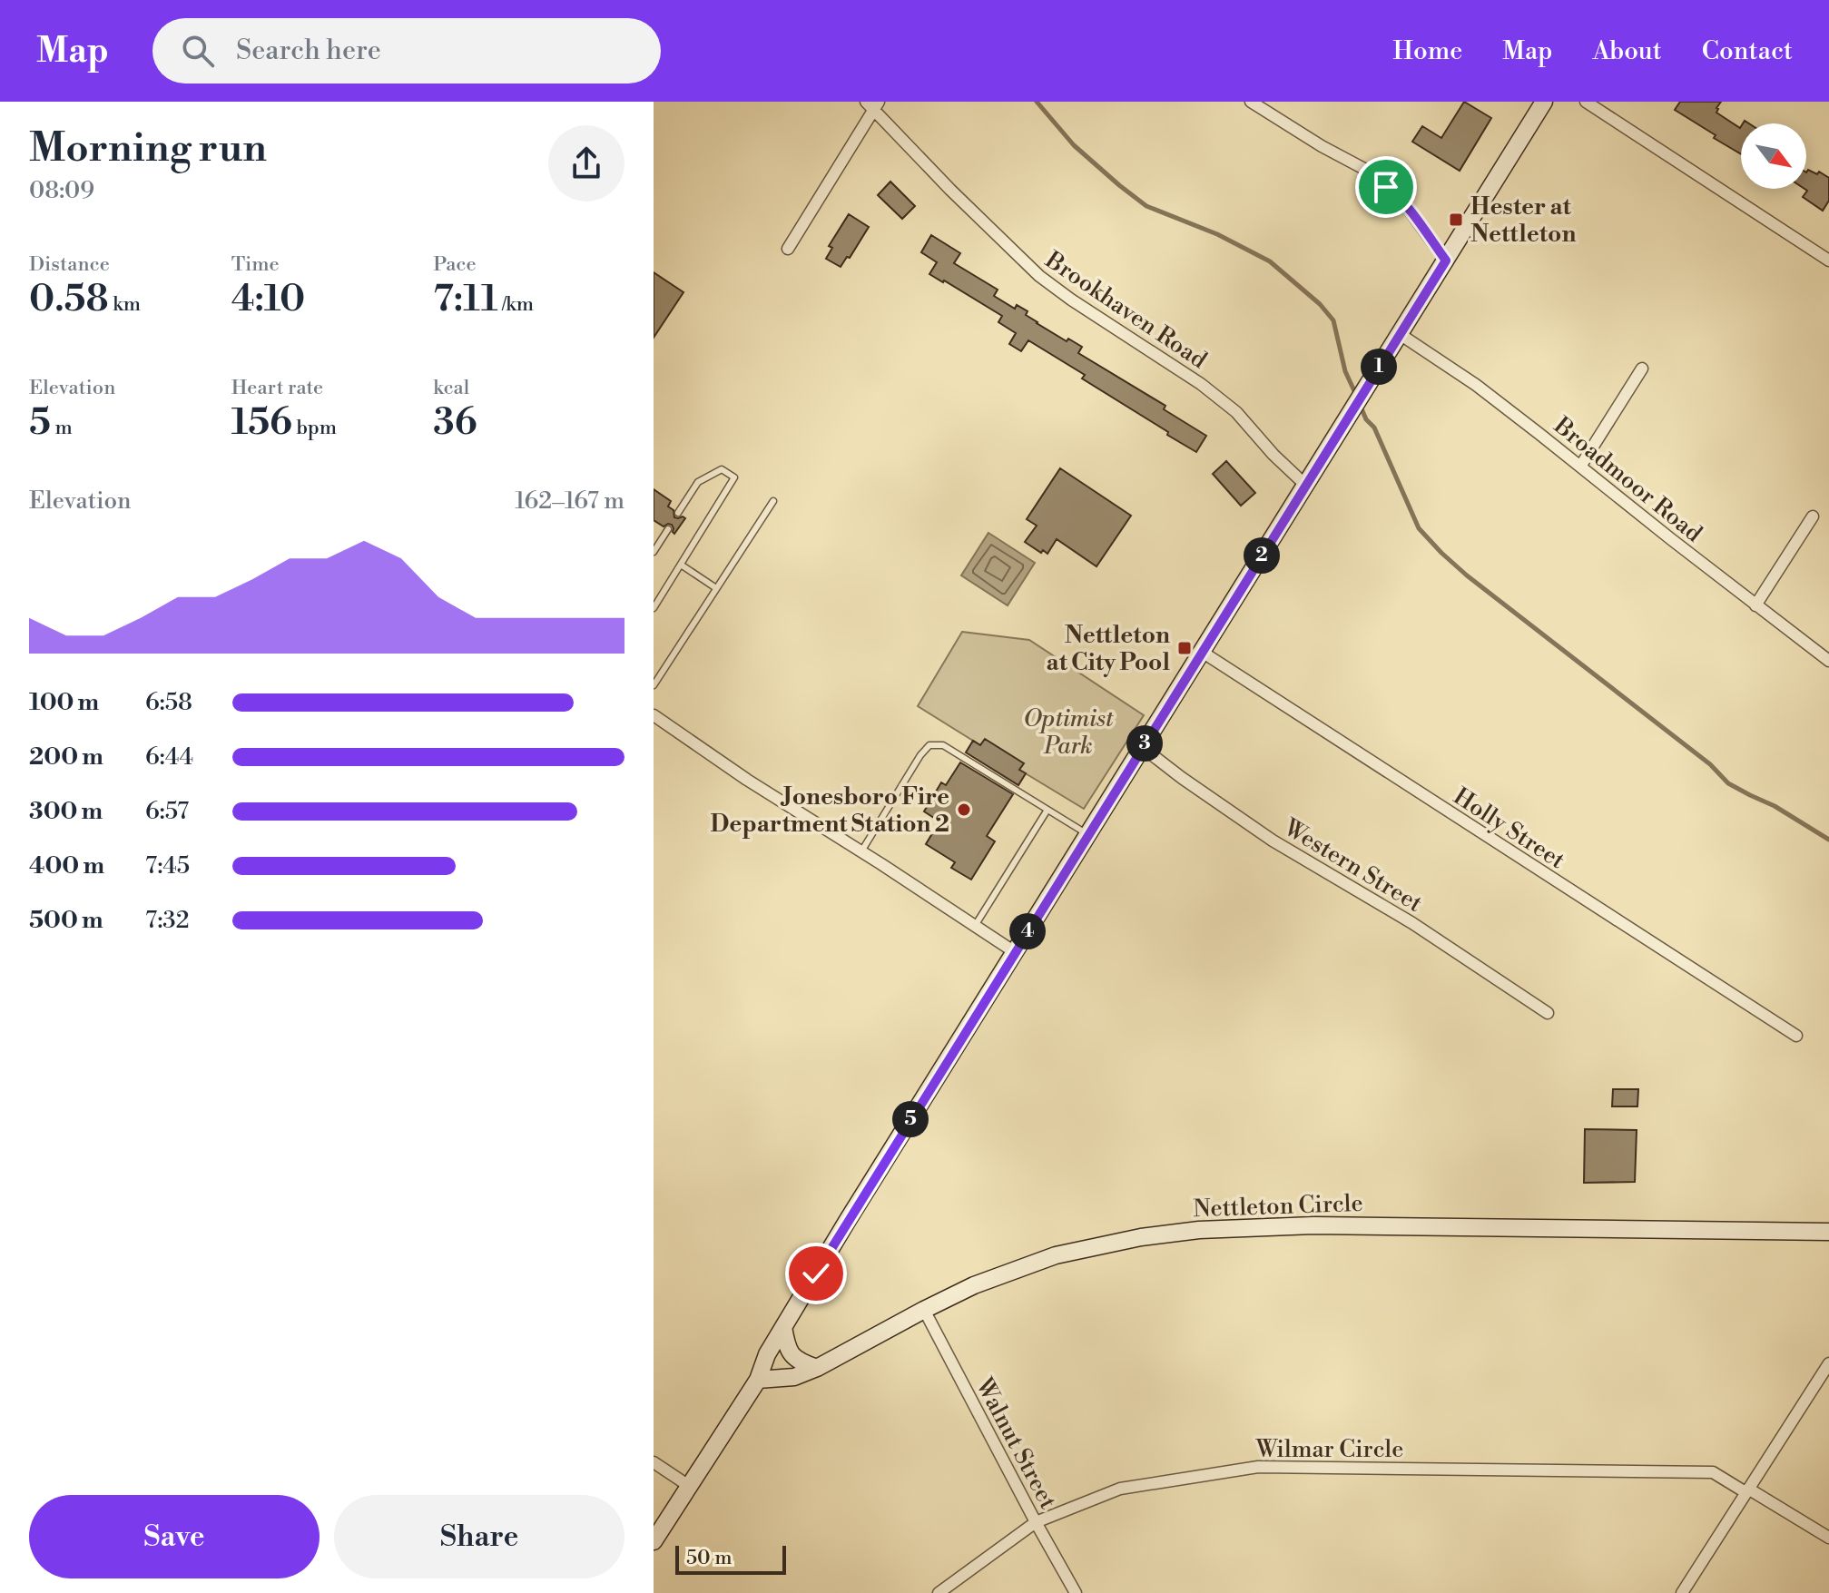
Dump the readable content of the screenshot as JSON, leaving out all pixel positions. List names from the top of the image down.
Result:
{
  "streets": {
    "street": [
      "Brookhaven Road",
      "Broadmoor Road",
      "Holly Street",
      "Western Street",
      "Nettleton Circle",
      "Walnut Street",
      "Wilmar Circle"
    ]
  },
  "crossings": [
    ["Nettleton Circle", "Walnut Street"],
    ["Walnut Street", "Wilmar Circle"]
  ],
  "parks": ["Optimist Park"],
  "places": {
    "transit": ["Hester at Nettleton", "Nettleton at City Pool"],
    "other": ["Jonesboro Fire Department Station 2"]
  },
  "scale_bar": "50 m",
  "north": "bottom right",
  "page": {
    "header": "Map",
    "search": "Search here",
    "nav": [
      "Home",
      "Map",
      "About",
      "Contact"
    ],
    "heading": ["Morning run", "08:09"],
    "stats": [
      ["Distance", "0.58 km"],
      ["Time", "4:10"],
      ["Pace", "7:11 /km"],
      ["Elevation", "5 m"],
      ["Heart rate", "156 bpm"],
      ["kcal", "36"]
    ],
    "pins": [
      "1",
      "2",
      "3",
      "4",
      "5"
    ],
    "chart": ["Elevation", "162–167 m"],
    "list": [
      {
        "name": "100 m",
        "note": "6:58"
      },
      {
        "name": "200 m",
        "note": "6:44"
      },
      {
        "name": "300 m",
        "note": "6:57"
      },
      {
        "name": "400 m",
        "note": "7:45"
      },
      {
        "name": "500 m",
        "note": "7:32"
      }
    ],
    "buttons": ["Save", "Share"],
    "scale": "50 m"
  }
}
